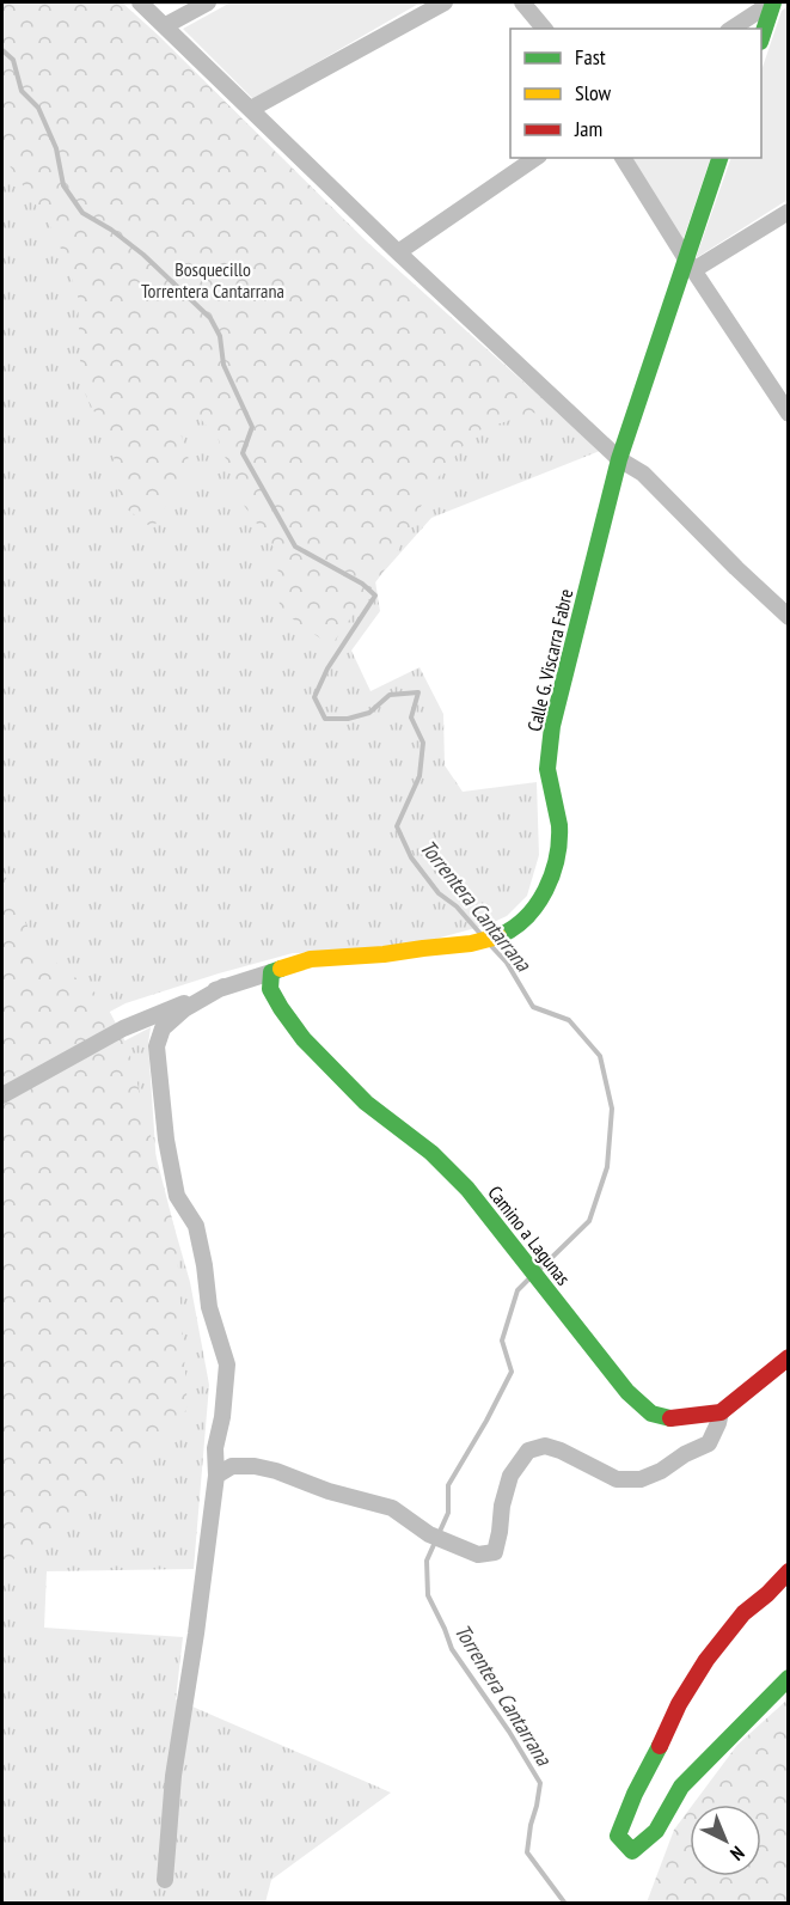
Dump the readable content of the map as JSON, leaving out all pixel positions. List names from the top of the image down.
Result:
{
  "streets": {
    "street": ["Calle G. Viscarra Fabre", "Camino a Lagunas"]
  },
  "crossings": [
    ["Calle G. Viscarra Fabre", "Camino a Lagunas"]
  ],
  "water": ["Torrentera Cantarrana"],
  "parks": ["Bosquecillo Torrentera Cantarrana"],
  "legend": ["Fast", "Slow", "Jam"],
  "north": "bottom right"
}
